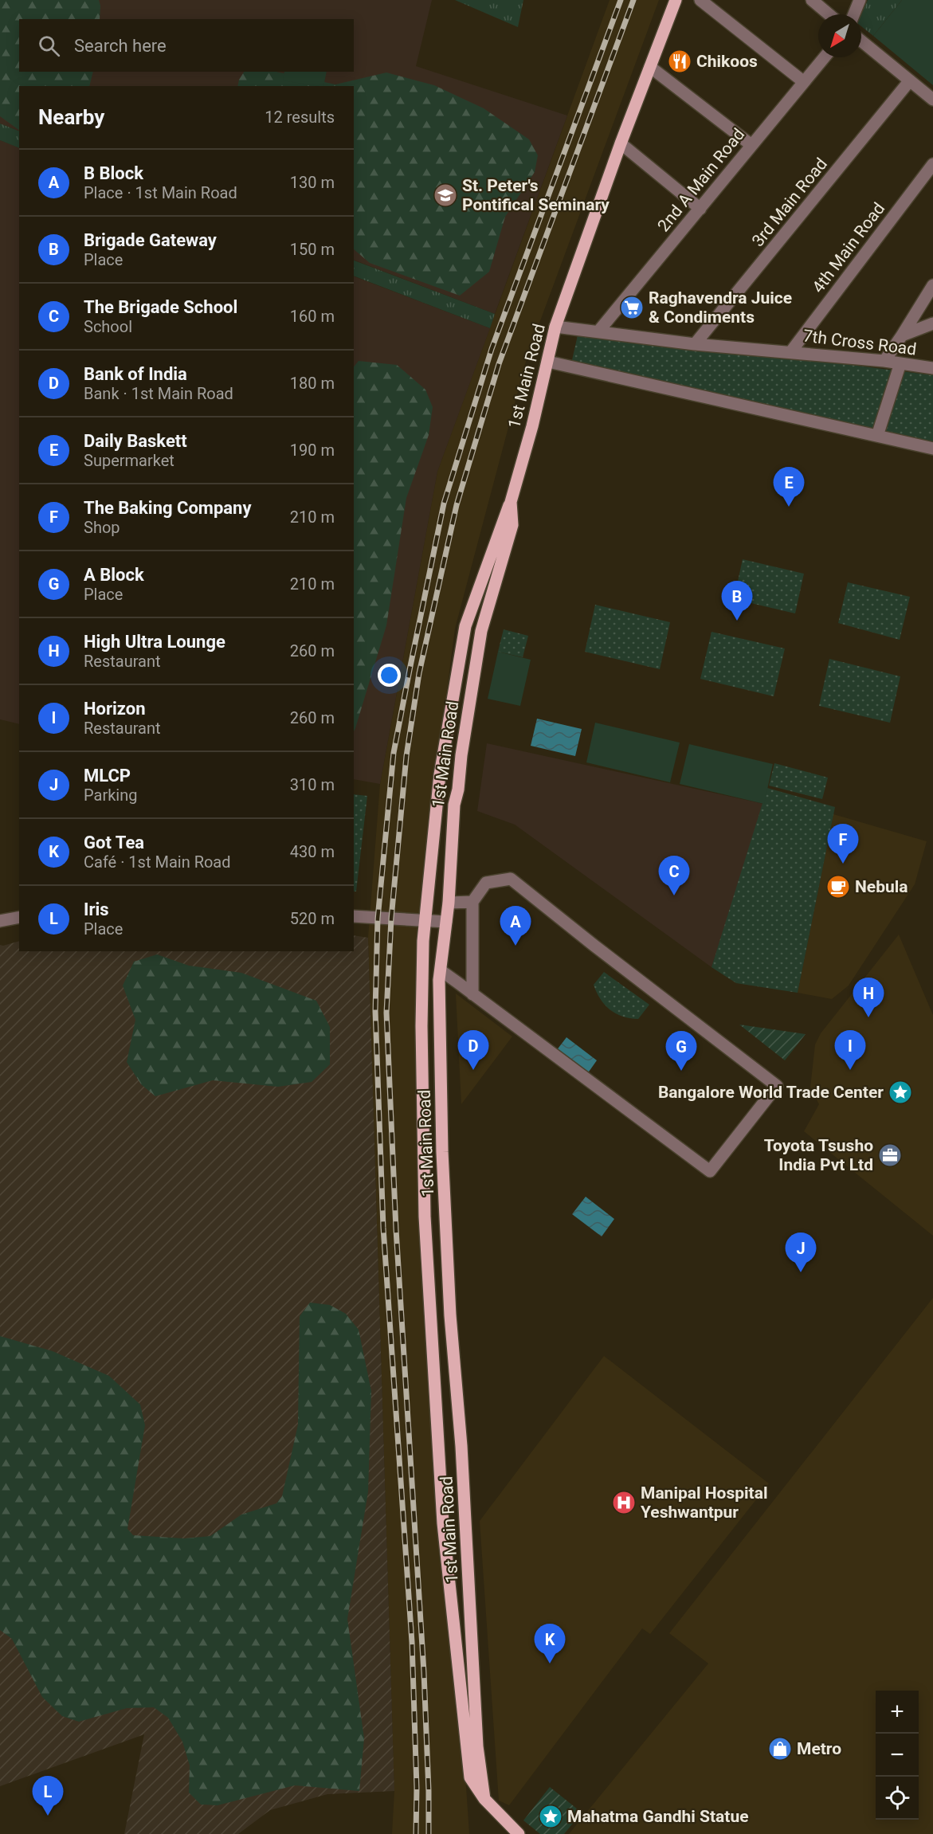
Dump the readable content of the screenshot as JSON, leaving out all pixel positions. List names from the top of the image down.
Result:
{
  "streets": {
    "main road": ["1st Main Road"],
    "street": [
      "2nd A Main Road",
      "3rd Main Road",
      "4th Main Road",
      "7th Cross Road"
    ]
  },
  "crossings": [
    ["2nd A Main Road", "7th Cross Road"],
    ["3rd Main Road", "7th Cross Road"],
    ["4th Main Road", "7th Cross Road"],
    ["7th Cross Road", "1st Main Road"]
  ],
  "places": {
    "restaurant": ["Chikoos"],
    "school or university": ["St. Peter's Pontifical Seminary"],
    "supermarket": ["Raghavendra Juice & Condiments"],
    "cafe": ["Nebula"],
    "place": ["Bangalore World Trade Center", "Mahatma Gandhi Statue"],
    "office": ["Toyota Tsusho India Pvt Ltd"],
    "hospital": ["Manipal Hospital Yeshwantpur"],
    "shop": ["Metro"]
  },
  "north": "bottom left",
  "page": {
    "search": "Search here",
    "heading": ["Nearby", "12 results"],
    "list": [
      {
        "mark": "A",
        "name": "B Block",
        "note": "Place · 1st Main Road",
        "value": "130 m"
      },
      {
        "mark": "B",
        "name": "Brigade Gateway",
        "note": "Place",
        "value": "150 m"
      },
      {
        "mark": "C",
        "name": "The Brigade School",
        "note": "School",
        "value": "160 m"
      },
      {
        "mark": "D",
        "name": "Bank of India",
        "note": "Bank · 1st Main Road",
        "value": "180 m"
      },
      {
        "mark": "E",
        "name": "Daily Baskett",
        "note": "Supermarket",
        "value": "190 m"
      },
      {
        "mark": "F",
        "name": "The Baking Company",
        "note": "Shop",
        "value": "210 m"
      },
      {
        "mark": "G",
        "name": "A Block",
        "note": "Place",
        "value": "210 m"
      },
      {
        "mark": "H",
        "name": "High Ultra Lounge",
        "note": "Restaurant",
        "value": "260 m"
      },
      {
        "mark": "I",
        "name": "Horizon",
        "note": "Restaurant",
        "value": "260 m"
      },
      {
        "mark": "J",
        "name": "MLCP",
        "note": "Parking",
        "value": "310 m"
      },
      {
        "mark": "K",
        "name": "Got Tea",
        "note": "Café · 1st Main Road",
        "value": "430 m"
      },
      {
        "mark": "L",
        "name": "Iris",
        "note": "Place",
        "value": "520 m"
      }
    ],
    "pins": [
      "E",
      "B",
      "F",
      "C",
      "A",
      "H",
      "D",
      "I",
      "G",
      "J",
      "K",
      "L"
    ],
    "map_buttons": ["+", "−"]
  }
}
